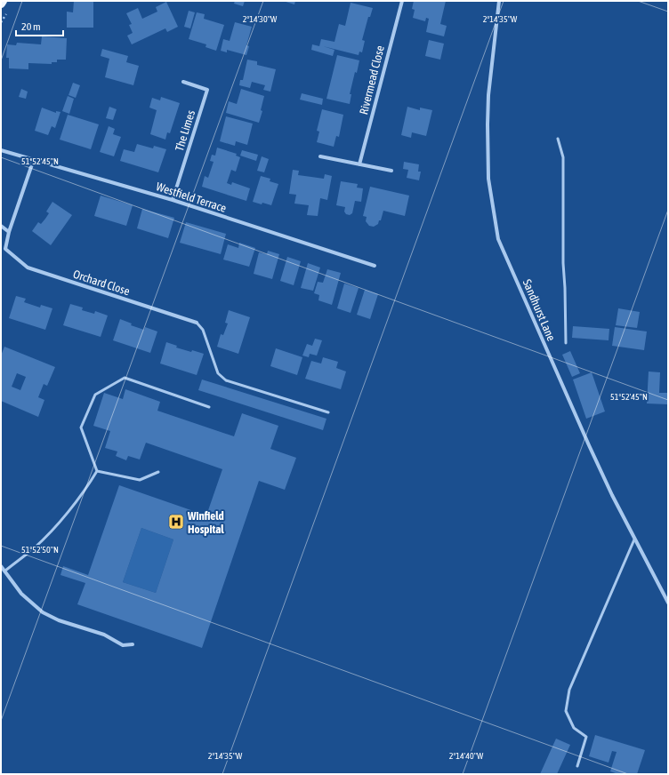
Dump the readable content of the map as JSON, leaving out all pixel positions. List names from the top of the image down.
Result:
{
  "streets": {
    "street": [
      "Rivermead Close",
      "The Limes",
      "Westfield Terrace",
      "Orchard Close",
      "Sandhurst Lane"
    ]
  },
  "crossings": [
    ["The Limes", "Westfield Terrace"]
  ],
  "places": {
    "hospital": ["Winfield Hospital"]
  },
  "scale_bar": "20 m",
  "coordinates": [
    "2°14'30\"W",
    "2°14'35\"W",
    "51°52'45\"N",
    "51°52'50\"N",
    "2°14'40\"W"
  ]
}
